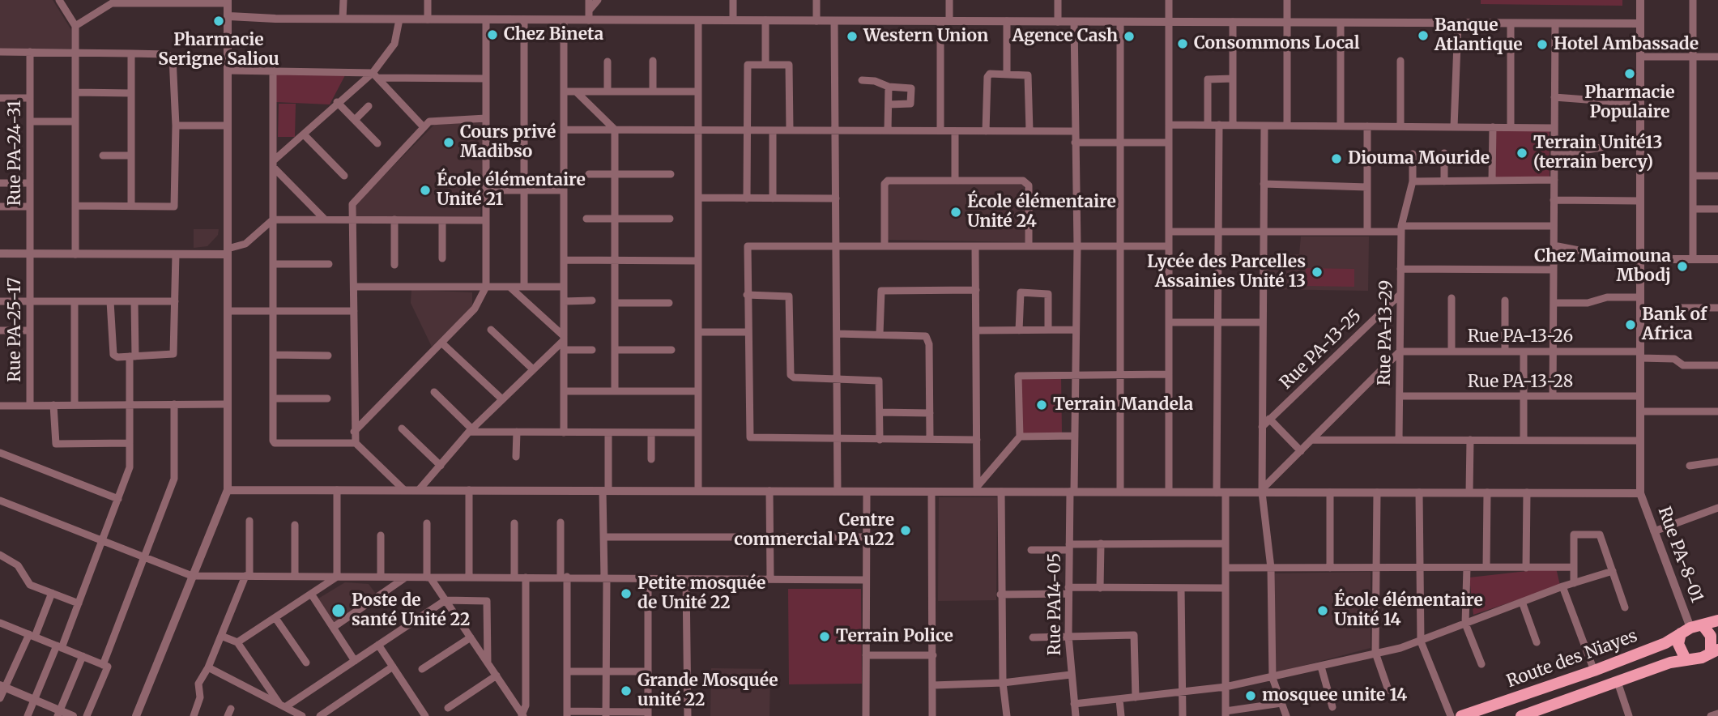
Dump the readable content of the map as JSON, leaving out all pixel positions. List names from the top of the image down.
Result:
{
  "streets": {
    "main road": ["Route des Niayes"],
    "street": [
      "Rue PA-24-31",
      "Rue PA-25-17",
      "Rue PA-13-29",
      "Rue PA-13-26",
      "Rue PA-13-25",
      "Rue PA-13-28",
      "Rue PA-8-01",
      "Rue PA14-05"
    ]
  },
  "crossings": [
    ["Rue PA-24-31", "Rue PA-25-17"],
    ["Rue PA-13-29", "Rue PA-13-26"],
    ["Rue PA-13-29", "Rue PA-13-25"],
    ["Rue PA-13-29", "Rue PA-13-28"],
    ["Rue PA-13-26", "Rue PA-8-01"],
    ["Rue PA-13-28", "Rue PA-8-01"],
    ["Rue PA-8-01", "Route des Niayes"]
  ],
  "places": [
    "Pharmacie Serigne Saliou",
    "Chez Bineta",
    "Banque Atlantique",
    "Western Union",
    "Agence Cash",
    "Consommons Local",
    "Hotel Ambassade",
    "Pharmacie Populaire",
    "Cours privé Madibso",
    "Terrain Unité13 (terrain bercy)",
    "Diouma Mouride",
    "École élémentaire Unité 21",
    "École élémentaire Unité 24",
    "Chez Maimouna Mbodj",
    "Lycée des Parcelles Assainies Unité 13",
    "Bank of Africa",
    "Terrain Mandela",
    "Centre commercial PA u22",
    "Petite mosquée de Unité 22",
    "Poste de santé Unité 22",
    "École élémentaire Unité 14",
    "Terrain Police",
    "Grande Mosquée unité 22",
    "mosquee unite 14"
  ]
}
